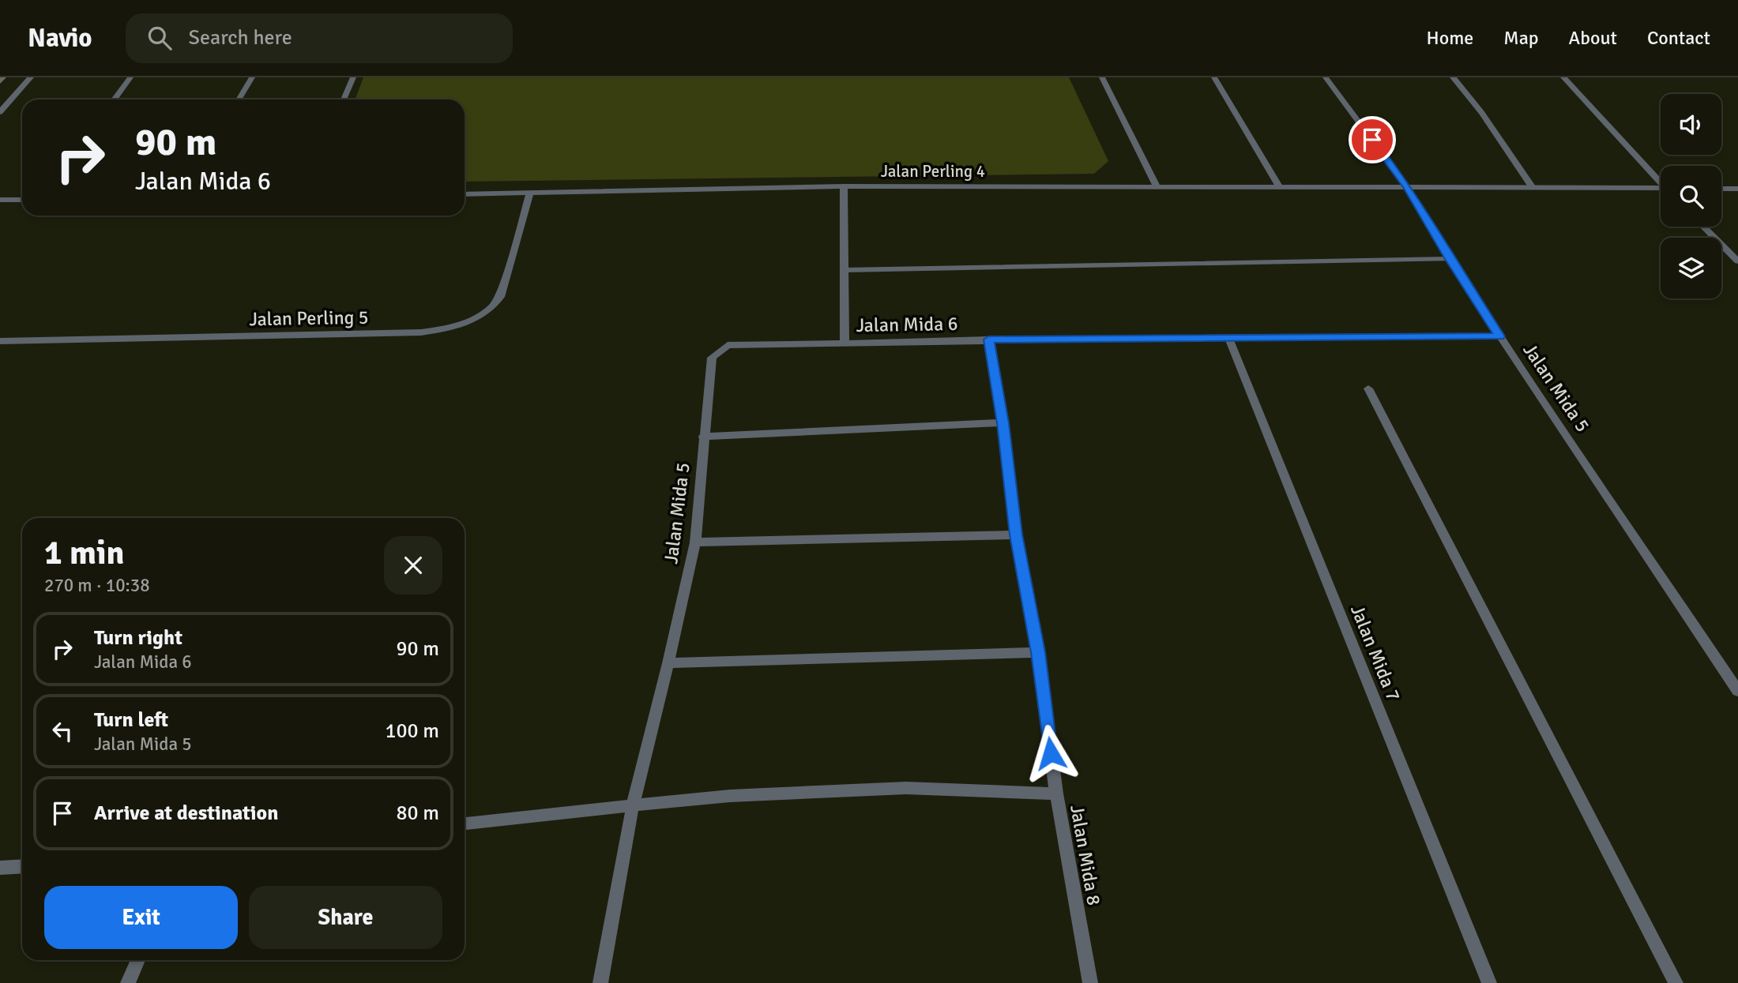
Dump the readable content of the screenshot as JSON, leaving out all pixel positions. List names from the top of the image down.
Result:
{
  "streets": {
    "street": [
      "Jalan Perling 4",
      "Jalan Perling 5",
      "Jalan Mida 6",
      "Jalan Mida 5",
      "Jalan Mida 7",
      "Jalan Mida 8"
    ]
  },
  "crossings": [
    ["Jalan Perling 4", "Jalan Perling 5"],
    ["Jalan Perling 4", "Jalan Mida 5"],
    ["Jalan Mida 6", "Jalan Mida 5"],
    ["Jalan Mida 6", "Jalan Mida 7"],
    ["Jalan Mida 6", "Jalan Mida 8"]
  ],
  "page": {
    "header": "Navio",
    "search": "Search here",
    "nav": [
      "Home",
      "Map",
      "About",
      "Contact"
    ],
    "turn": ["90 m", "Jalan Mida 6"],
    "heading": ["1 min", "270 m · 10:38"],
    "list": [
      {
        "name": "Turn right",
        "note": "Jalan Mida 6",
        "value": "90 m"
      },
      {
        "name": "Turn left",
        "note": "Jalan Mida 5",
        "value": "100 m"
      },
      {
        "name": "Arrive at destination",
        "value": "80 m"
      }
    ],
    "buttons": ["Exit", "Share"]
  }
}
